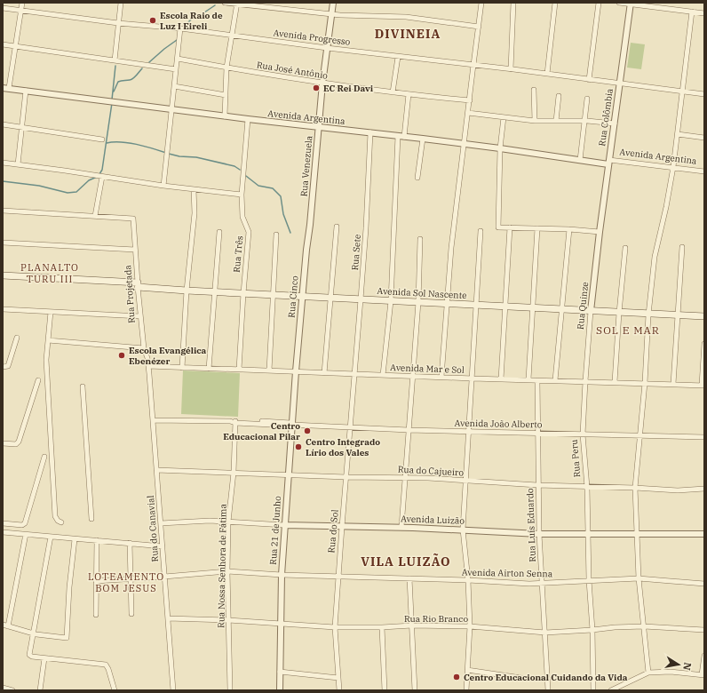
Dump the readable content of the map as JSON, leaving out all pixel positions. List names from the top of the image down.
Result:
{
  "streets": {
    "main road": ["Avenida Sol Nascente"],
    "street": [
      "Avenida Progresso",
      "Rua José Antônio",
      "Avenida Argentina",
      "Rua Colômbia",
      "Rua Venezuela",
      "Rua Sete",
      "Rua Três",
      "Rua Projetada",
      "Rua Cinco",
      "Rua Quinze",
      "Avenida Mar e Sol",
      "Avenida João Alberto",
      "Rua Peru",
      "Rua do Cajueiro",
      "Avenida Luizão",
      "Rua Luís Eduardo",
      "Rua do Canavial",
      "Rua 21 de Junho",
      "Rua do Sol",
      "Rua Nossa Senhora de Fátima",
      "Avenida Airton Senna",
      "Rua Rio Branco"
    ]
  },
  "crossings": [
    ["Avenida Progresso", "Rua Colômbia"],
    ["Avenida Progresso", "Rua Venezuela"],
    ["Rua José Antônio", "Rua Venezuela"],
    ["Avenida Argentina", "Rua Colômbia"],
    ["Avenida Argentina", "Rua Venezuela"],
    ["Avenida Argentina", "Rua Sete"],
    ["Avenida Argentina", "Rua Três"],
    ["Rua Colômbia", "Rua Quinze"],
    ["Rua Venezuela", "Rua Cinco"],
    ["Rua Sete", "Avenida Sol Nascente"],
    ["Rua Sete", "Avenida Mar e Sol"],
    ["Rua Sete", "Rua do Sol"],
    ["Rua Três", "Avenida Sol Nascente"],
    ["Rua Três", "Avenida Mar e Sol"],
    ["Avenida Sol Nascente", "Rua Projetada"],
    ["Avenida Sol Nascente", "Rua Cinco"],
    ["Avenida Sol Nascente", "Rua Quinze"],
    ["Rua Projetada", "Avenida Mar e Sol"],
    ["Rua Projetada", "Rua do Canavial"],
    ["Rua Cinco", "Avenida Mar e Sol"],
    ["Rua Cinco", "Rua 21 de Junho"],
    ["Rua Quinze", "Avenida Mar e Sol"],
    ["Rua Quinze", "Rua Peru"],
    ["Avenida Mar e Sol", "Rua Peru"],
    ["Avenida Mar e Sol", "Rua Luís Eduardo"],
    ["Avenida Mar e Sol", "Rua do Canavial"],
    ["Avenida Mar e Sol", "Rua 21 de Junho"],
    ["Avenida Mar e Sol", "Rua do Sol"],
    ["Avenida João Alberto", "Rua Peru"],
    ["Avenida João Alberto", "Rua Luís Eduardo"],
    ["Avenida João Alberto", "Rua do Canavial"],
    ["Avenida João Alberto", "Rua 21 de Junho"],
    ["Avenida João Alberto", "Rua do Sol"],
    ["Avenida João Alberto", "Rua Nossa Senhora de Fátima"],
    ["Rua Peru", "Rua do Cajueiro"],
    ["Rua Peru", "Avenida Luizão"],
    ["Rua Peru", "Avenida Airton Senna"],
    ["Rua Peru", "Rua Rio Branco"],
    ["Rua do Cajueiro", "Rua Luís Eduardo"],
    ["Rua do Cajueiro", "Rua do Canavial"],
    ["Rua do Cajueiro", "Rua 21 de Junho"],
    ["Rua do Cajueiro", "Rua do Sol"],
    ["Rua do Cajueiro", "Rua Nossa Senhora de Fátima"],
    ["Avenida Luizão", "Rua Luís Eduardo"],
    ["Avenida Luizão", "Rua do Canavial"],
    ["Avenida Luizão", "Rua 21 de Junho"],
    ["Avenida Luizão", "Rua do Sol"],
    ["Avenida Luizão", "Rua Nossa Senhora de Fátima"],
    ["Rua Luís Eduardo", "Avenida Airton Senna"],
    ["Rua Luís Eduardo", "Rua Rio Branco"],
    ["Rua do Canavial", "Avenida Airton Senna"],
    ["Rua do Canavial", "Rua Rio Branco"],
    ["Rua 21 de Junho", "Avenida Airton Senna"],
    ["Rua 21 de Junho", "Rua Rio Branco"],
    ["Rua do Sol", "Avenida Airton Senna"],
    ["Rua do Sol", "Rua Rio Branco"],
    ["Rua Nossa Senhora de Fátima", "Avenida Airton Senna"],
    ["Rua Nossa Senhora de Fátima", "Rua Rio Branco"]
  ],
  "districts": [
    "DIVINEIA",
    "PLANALTO TURU III",
    "SOL E MAR",
    "VILA LUIZÃO",
    "LOTEAMENTO BOM JESUS"
  ],
  "places": [
    "Escola Raio de Luz I Eireli",
    "EC Rei Davi",
    "Escola Evangélica Ebenézer",
    "Centro Educacional Pilar",
    "Centro Integrado Lírio dos Vales",
    "Centro Educacional Cuidando da Vida"
  ],
  "north": "right"
}
